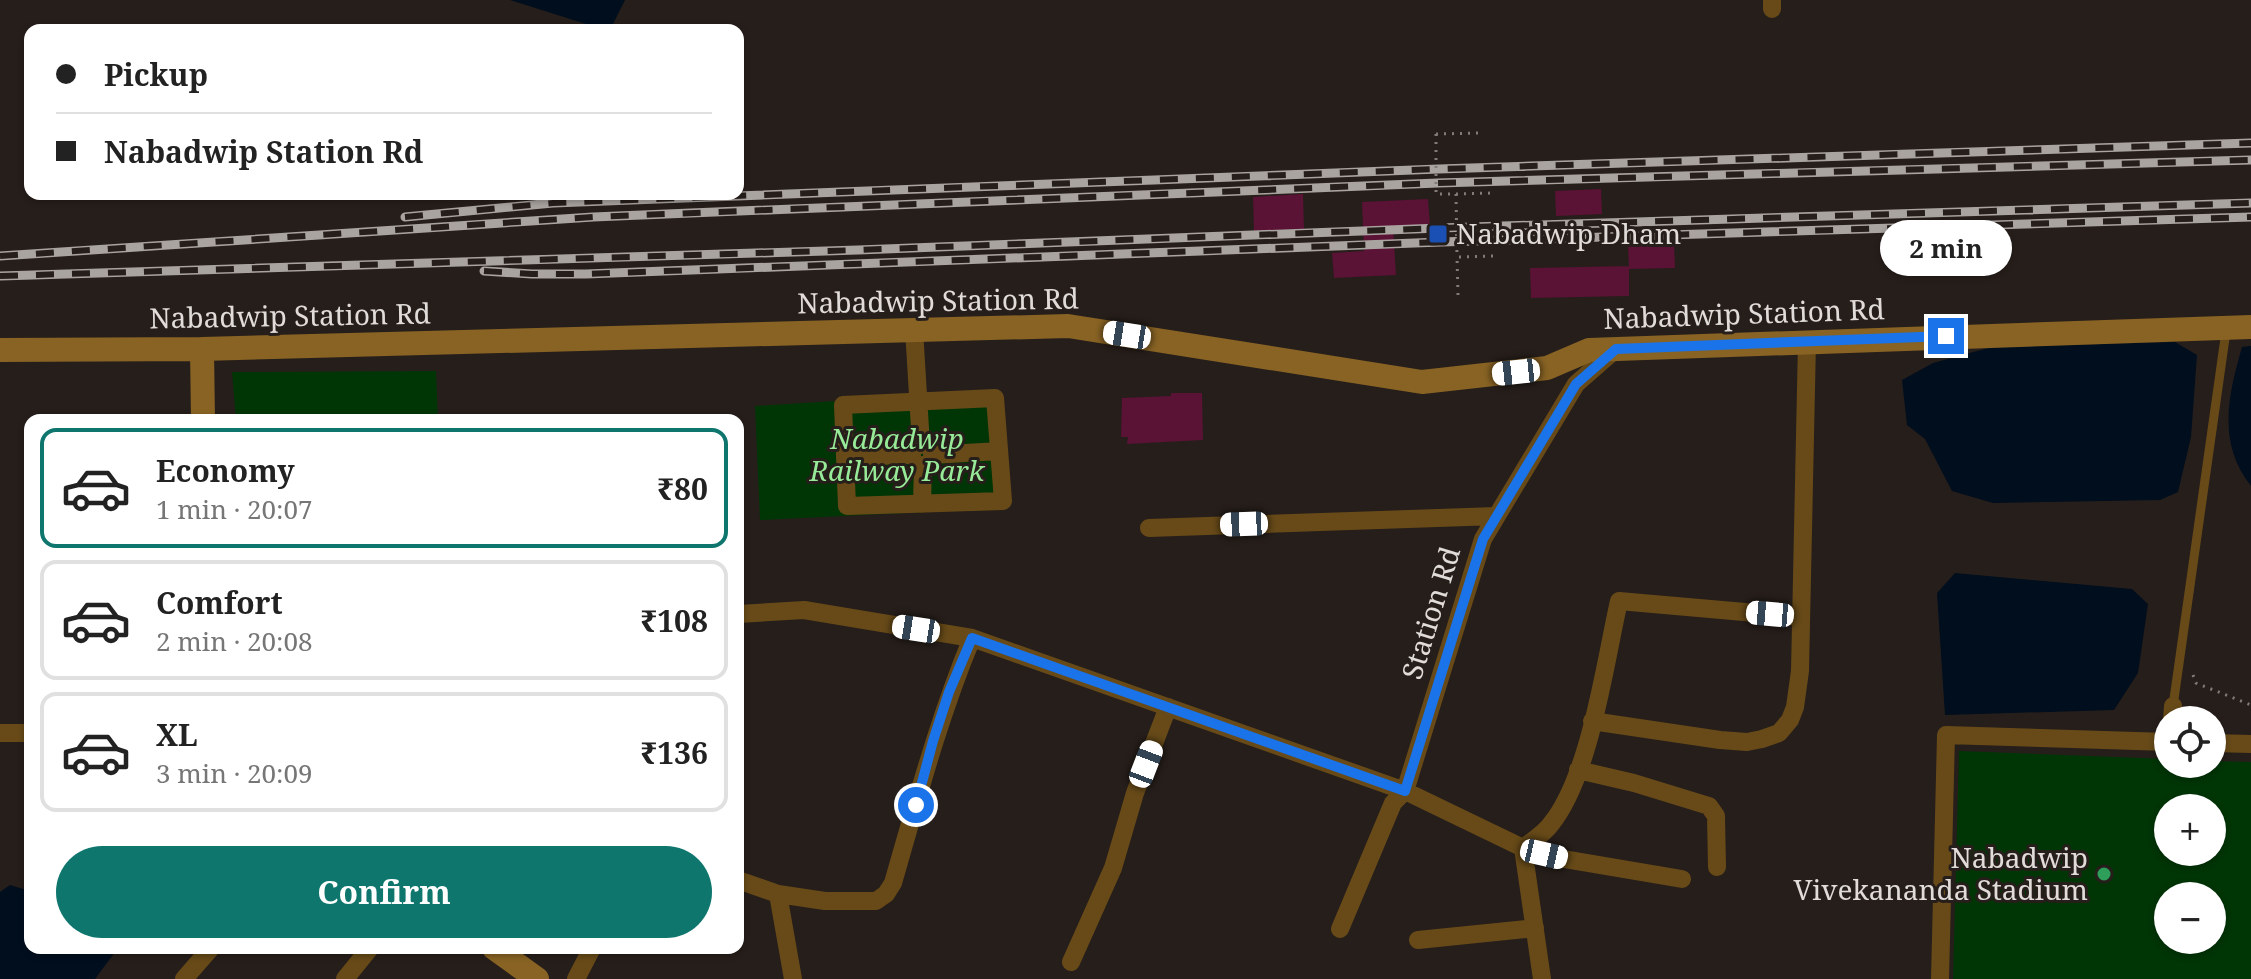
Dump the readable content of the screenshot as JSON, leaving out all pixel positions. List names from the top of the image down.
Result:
{
  "streets": {
    "main road": ["Nabadwip Station Rd"],
    "street": ["Station Rd"]
  },
  "crossings": [
    ["Nabadwip Station Rd", "Station Rd"]
  ],
  "parks": ["Nabadwip Railway Park"],
  "places": {
    "transit": ["Nabadwip Dham"],
    "other": ["Nabadwip Vivekananda Stadium"]
  },
  "page": {
    "banner": ["Pickup", "Nabadwip Station Rd"],
    "bubble": "2 min",
    "list": [
      {
        "name": "Economy",
        "note": "1 min · 20:07",
        "value": "₹80"
      },
      {
        "name": "Comfort",
        "note": "2 min · 20:08",
        "value": "₹108"
      },
      {
        "name": "XL",
        "note": "3 min · 20:09",
        "value": "₹136"
      }
    ],
    "map_buttons": ["+", "−"],
    "buttons": "Confirm"
  }
}
